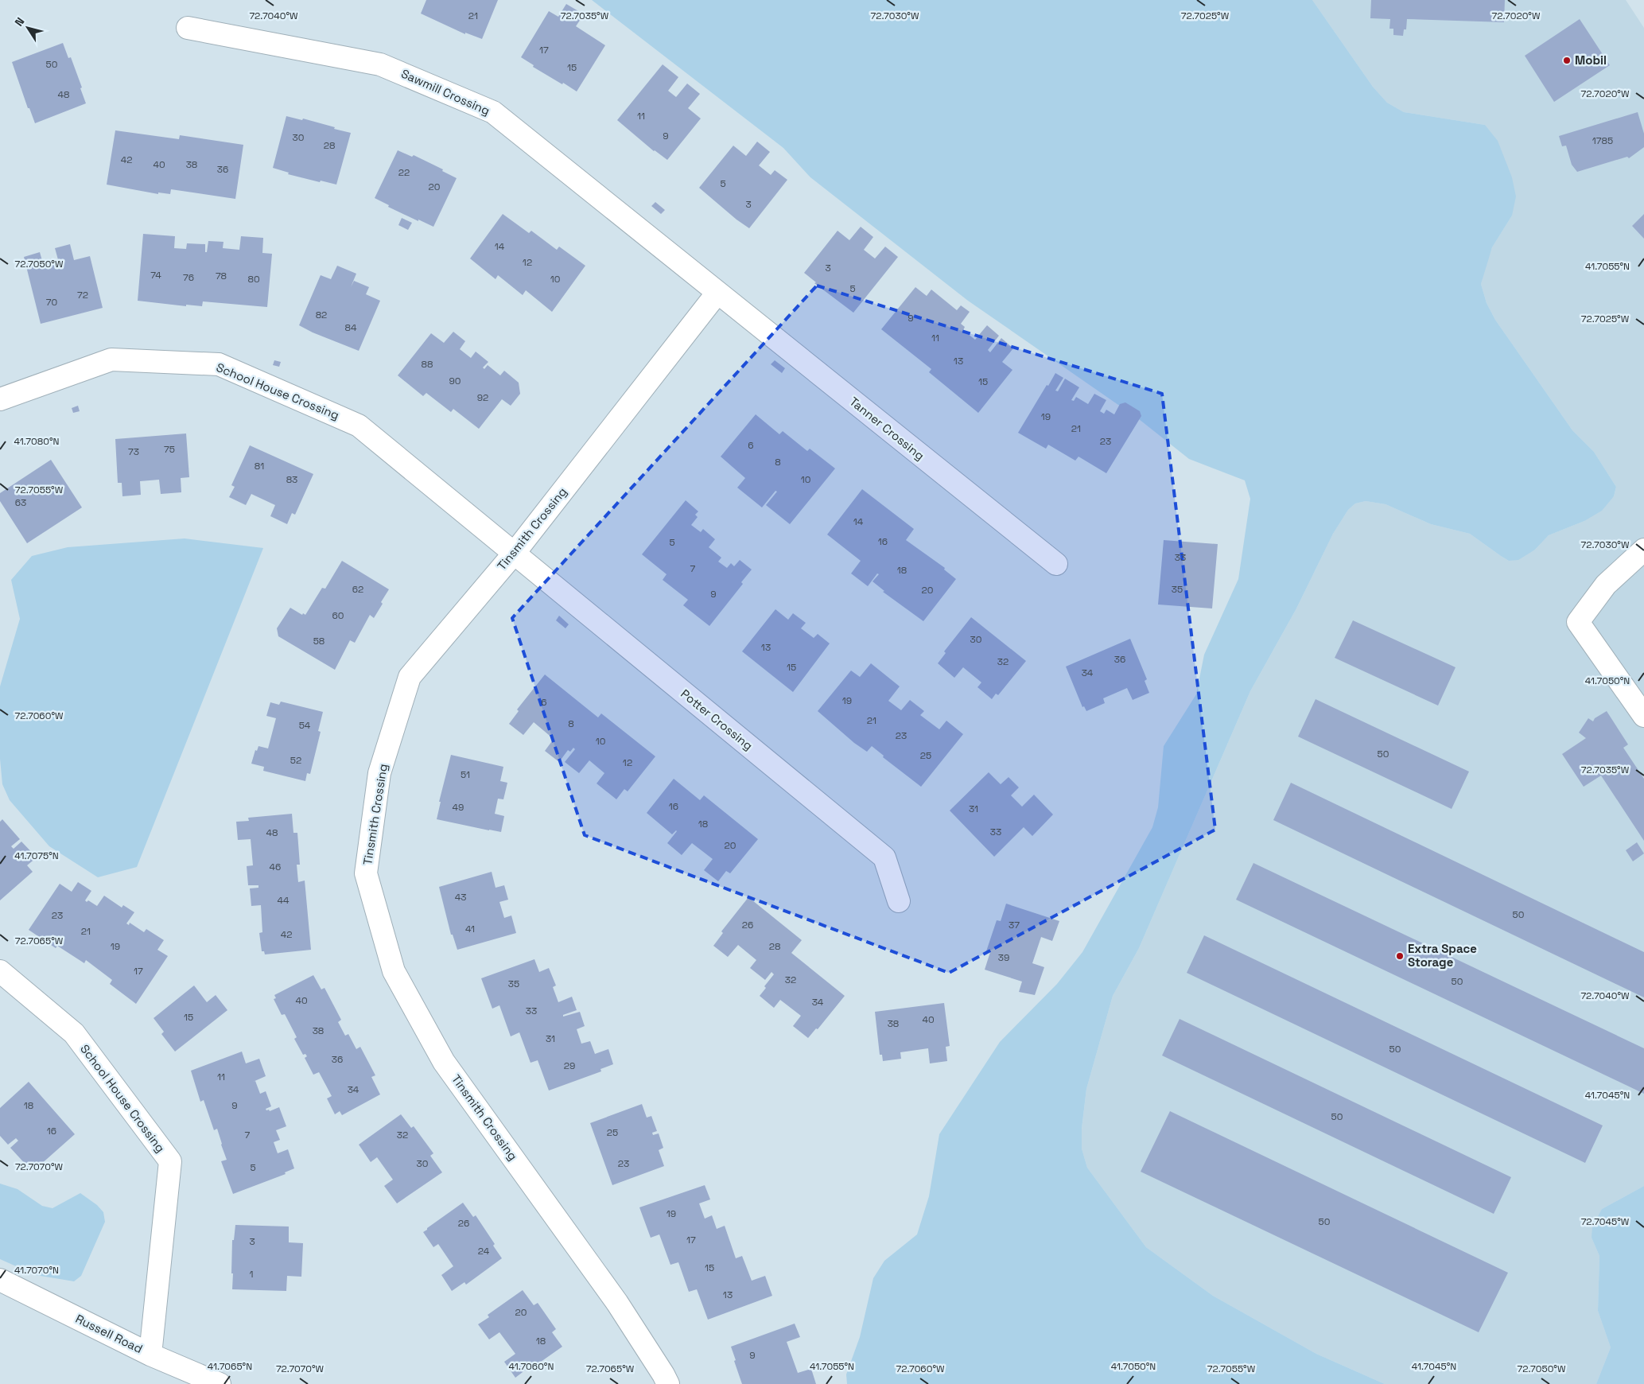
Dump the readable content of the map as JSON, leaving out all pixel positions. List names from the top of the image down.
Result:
{
  "streets": {
    "street": [
      "Sawmill Crossing",
      "School House Crossing",
      "Tanner Crossing",
      "Tinsmith Crossing",
      "Potter Crossing",
      "Russell Road"
    ]
  },
  "crossings": [
    ["Sawmill Crossing", "Tanner Crossing"],
    ["Sawmill Crossing", "Tinsmith Crossing"],
    ["School House Crossing", "Tinsmith Crossing"],
    ["School House Crossing", "Potter Crossing"],
    ["School House Crossing", "Russell Road"],
    ["Tanner Crossing", "Tinsmith Crossing"],
    ["Tinsmith Crossing", "Potter Crossing"]
  ],
  "places": ["Mobil", "Extra Space Storage"],
  "house_numbers": [
    "21",
    "17",
    "50",
    "15",
    "48",
    "11",
    "9",
    "30",
    "1785",
    "28",
    "42",
    "40",
    "38",
    "36",
    "22",
    "5",
    "20",
    "3",
    "14",
    "12",
    "3",
    "74",
    "78",
    "76",
    "80",
    "10",
    "5",
    "72",
    "70",
    "82",
    "9",
    "84",
    "11",
    "13",
    "88",
    "90",
    "15",
    "92",
    "19",
    "21",
    "23",
    "6",
    "75",
    "73",
    "8",
    "81",
    "83",
    "10",
    "63",
    "14",
    "16",
    "5",
    "33",
    "7",
    "18",
    "62",
    "35",
    "20",
    "9",
    "60",
    "30",
    "58",
    "13",
    "36",
    "32",
    "15",
    "34",
    "19",
    "6",
    "21",
    "8",
    "54",
    "23",
    "10",
    "50",
    "25",
    "52",
    "12",
    "51",
    "16",
    "49",
    "31",
    "18",
    "33",
    "48",
    "20",
    "46",
    "43",
    "44",
    "50",
    "23",
    "26",
    "37",
    "41",
    "21",
    "42",
    "19",
    "28",
    "39",
    "17",
    "32",
    "50",
    "35",
    "40",
    "34",
    "33",
    "15",
    "40",
    "38",
    "38",
    "31",
    "50",
    "36",
    "29",
    "11",
    "34",
    "18",
    "9",
    "50",
    "16",
    "25",
    "7",
    "32",
    "30",
    "23",
    "5",
    "19",
    "50",
    "26",
    "17",
    "3",
    "24",
    "15",
    "1",
    "13",
    "20",
    "18",
    "9"
  ],
  "north": "top left",
  "coordinates": [
    "72.7020°W",
    "72.7040°W",
    "72.7035°W",
    "72.7030°W",
    "72.7025°W",
    "72.7050°W",
    "41.7055°N",
    "41.7080°N",
    "72.7055°W",
    "41.7050°N",
    "72.7060°W",
    "41.7075°N",
    "72.7065°W",
    "41.7045°N",
    "72.7070°W",
    "72.7045°W",
    "41.7070°N",
    "41.7065°N",
    "41.7060°N"
  ]
}
